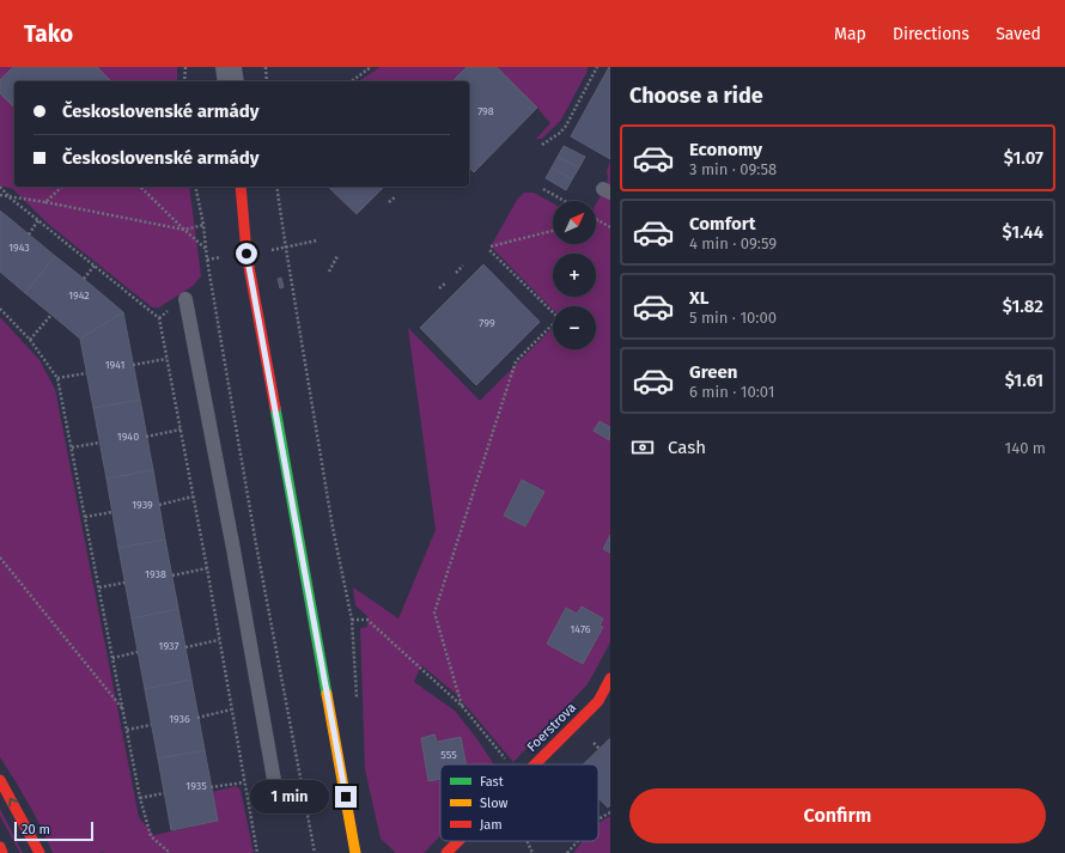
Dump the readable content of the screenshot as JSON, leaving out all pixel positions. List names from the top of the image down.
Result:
{
  "streets": {
    "street": ["Foerstrova"]
  },
  "house_numbers": [
    "798",
    "1943",
    "1942",
    "799",
    "1941",
    "1940",
    "1939",
    "1938",
    "1476",
    "1937",
    "1936",
    "555",
    "1935"
  ],
  "legend": ["Fast", "Slow", "Jam"],
  "scale_bar": "20 m",
  "north": "top right",
  "page": {
    "header": "Tako",
    "nav": ["Map", "Directions", "Saved"],
    "heading": "Choose a ride",
    "banner": ["Československé armády", "Československé armády"],
    "list": [
      {
        "name": "Economy",
        "note": "3 min · 09:58",
        "value": "$1.07"
      },
      {
        "name": "Comfort",
        "note": "4 min · 09:59",
        "value": "$1.44"
      },
      {
        "name": "XL",
        "note": "5 min · 10:00",
        "value": "$1.82"
      },
      {
        "name": "Green",
        "note": "6 min · 10:01",
        "value": "$1.61"
      }
    ],
    "map_buttons": ["+", "−"],
    "pay": ["Cash", "140 m"],
    "buttons": "Confirm",
    "bubble": "1 min",
    "scale": "20 m"
  }
}
